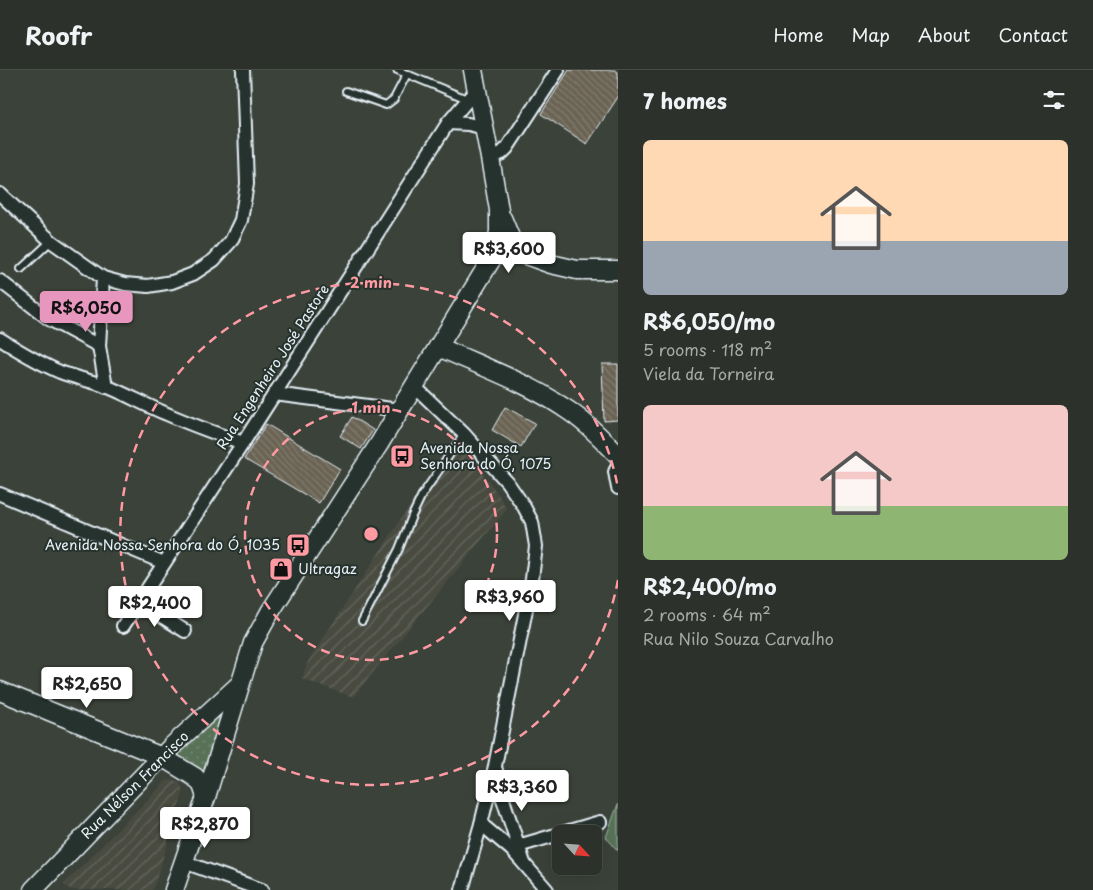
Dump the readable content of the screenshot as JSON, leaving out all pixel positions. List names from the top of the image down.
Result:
{
  "streets": {
    "main road": ["Rua Nélson Francisco"],
    "street": ["Rua Engenheiro José Pastore"]
  },
  "places": {
    "bus stop": ["Avenida Nossa Senhora do Ó, 1075", "Avenida Nossa Senhora do Ó, 1035"],
    "shop": ["Ultragaz"]
  },
  "north": "bottom right",
  "page": {
    "header": "Roofr",
    "nav": [
      "Home",
      "Map",
      "About",
      "Contact"
    ],
    "heading": "7 homes",
    "list": [
      {
        "name": "R$6,050/mo",
        "note": "5 rooms · 118 m² · Viela da Torneira"
      },
      {
        "name": "R$2,400/mo",
        "note": "2 rooms · 64 m² · Rua Nilo Souza Carvalho"
      }
    ],
    "price": [
      "R$3,600",
      "R$6,050",
      "R$3,960",
      "R$2,400",
      "R$2,650",
      "R$3,360",
      "R$2,870"
    ]
  },
  "rings": ["2 min", "1 min"]
}
